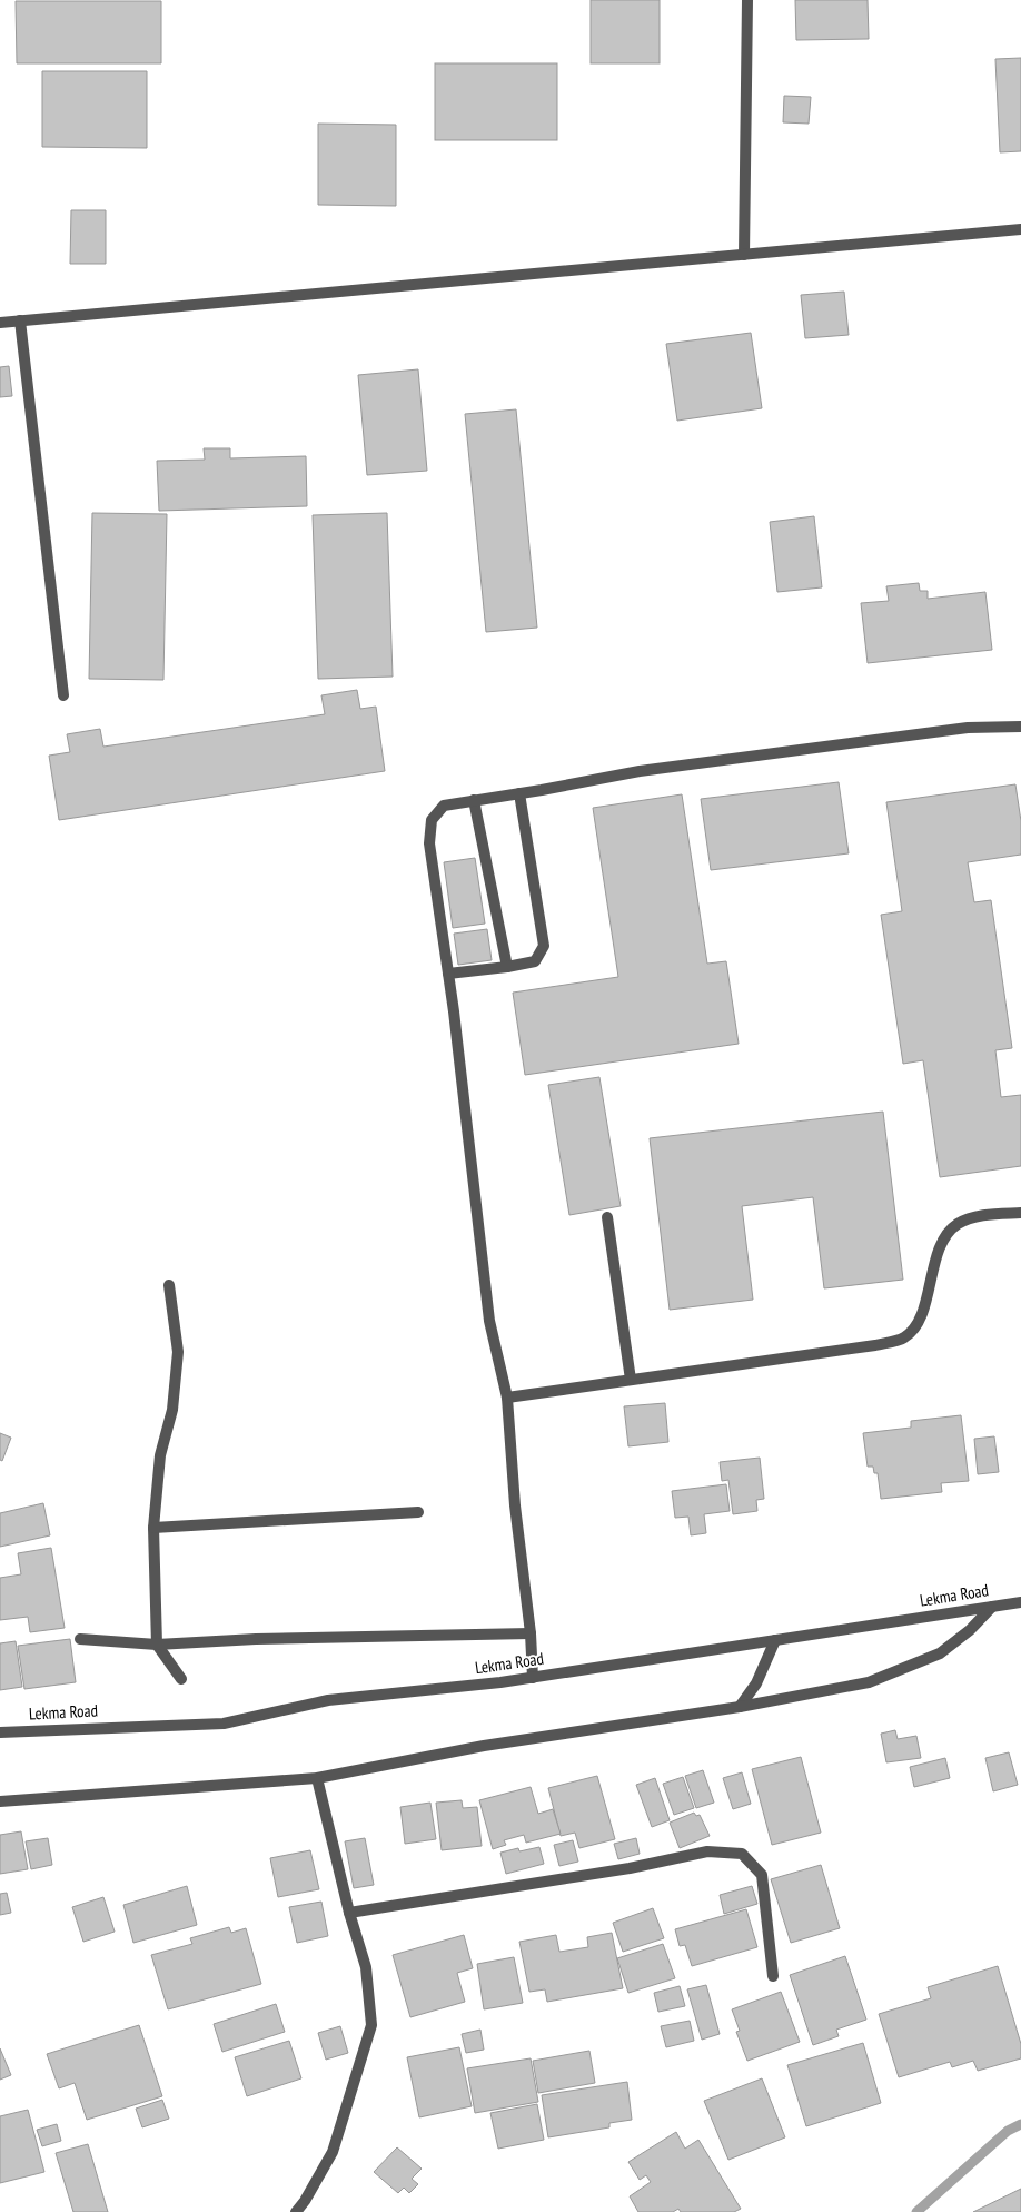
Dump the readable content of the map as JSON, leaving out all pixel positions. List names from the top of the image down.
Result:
{
  "streets": {
    "street": ["Lekma Road"]
  }
}
